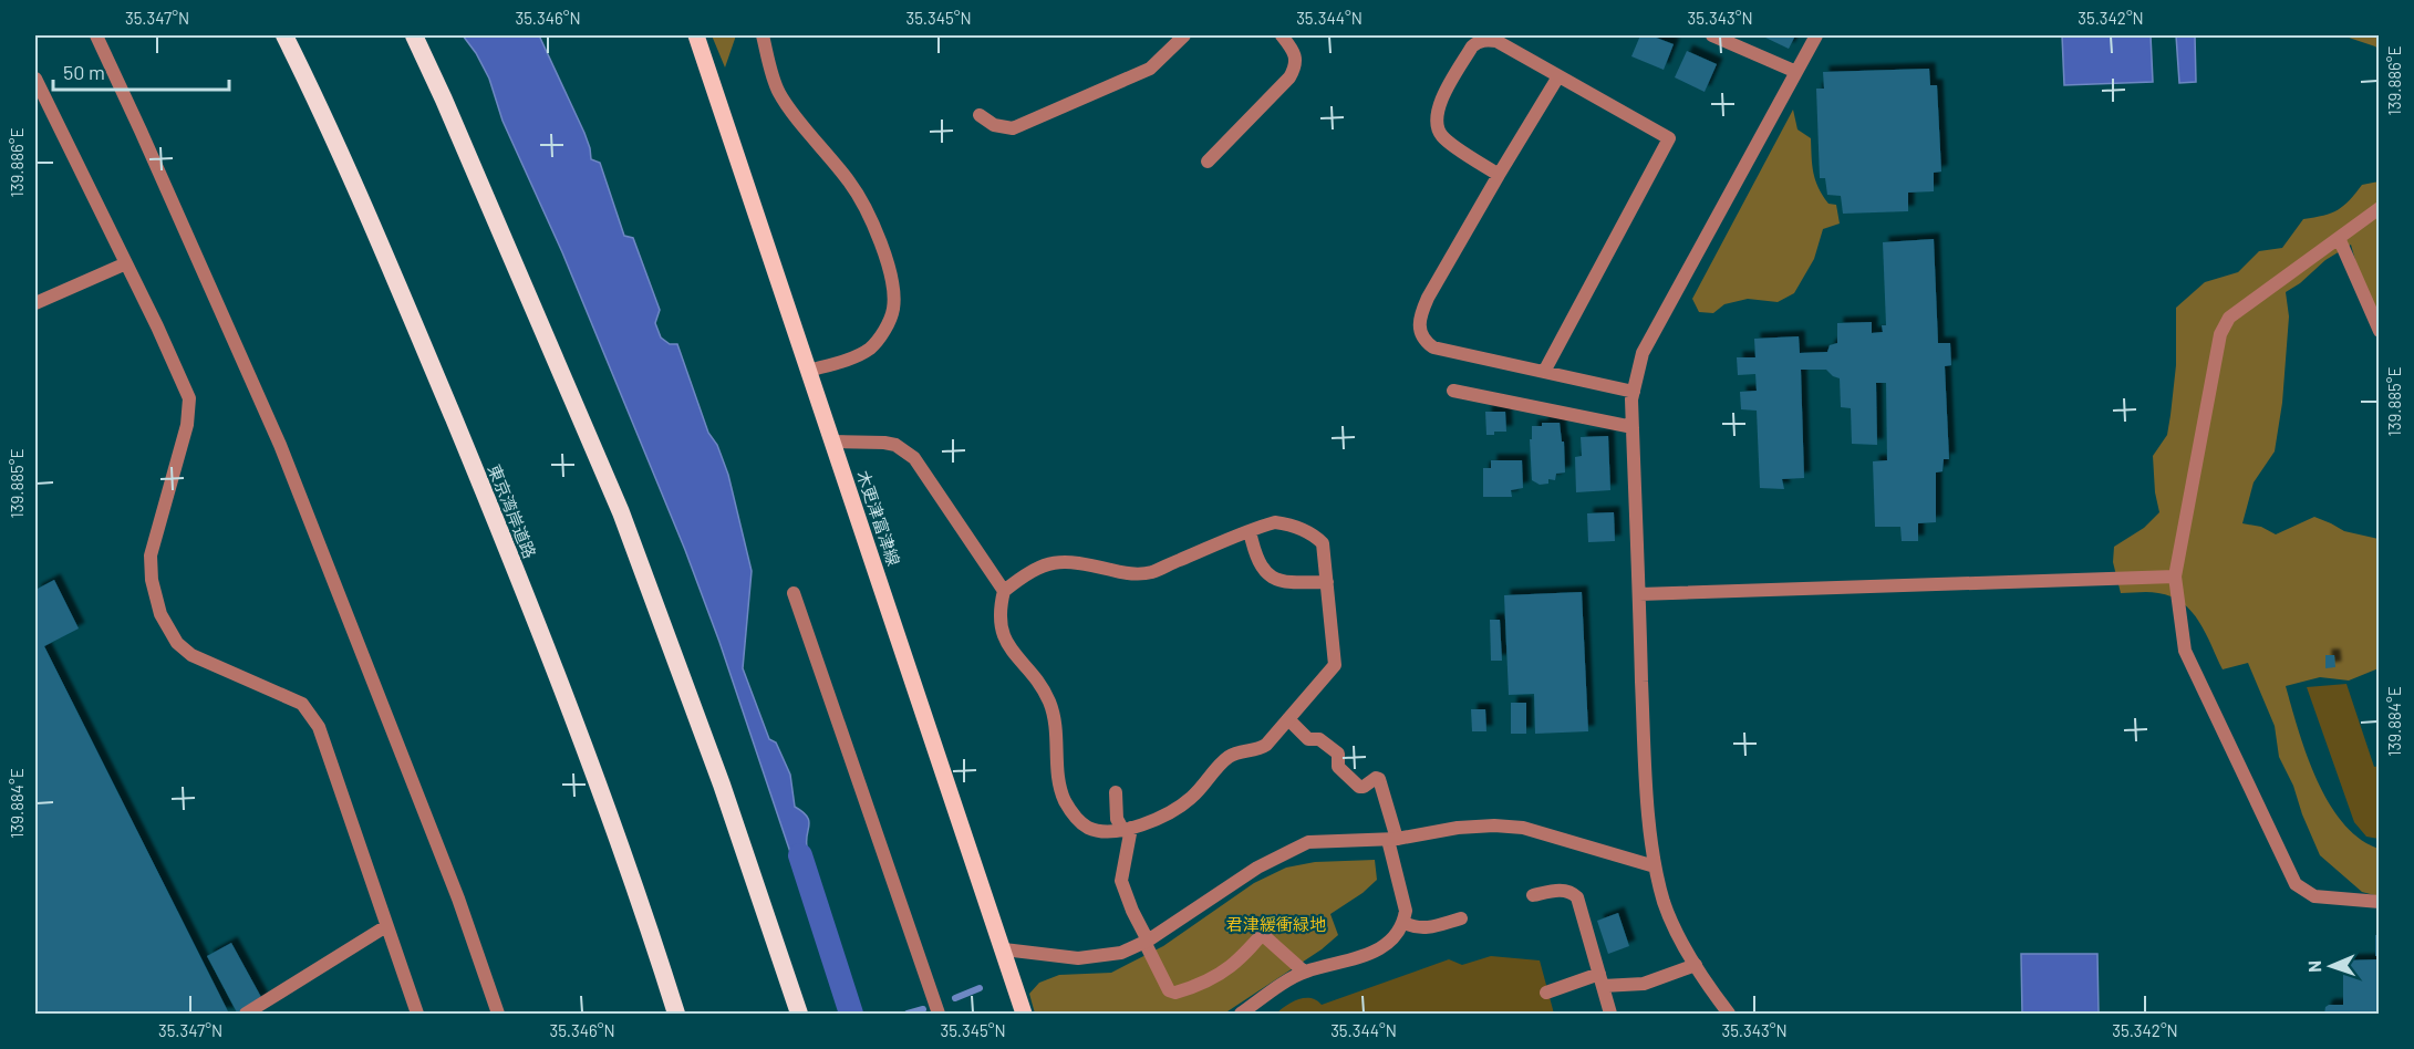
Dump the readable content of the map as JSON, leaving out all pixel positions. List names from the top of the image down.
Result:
{
  "streets": {
    "highway": ["東京湾岸道路"],
    "main road": ["木更津富津線"]
  },
  "parks": ["君津緩衝緑地"],
  "scale_bar": "50 m",
  "north": "left",
  "coordinates": [
    "35.347°N",
    "35.346°N",
    "35.345°N",
    "35.344°N",
    "35.343°N",
    "35.342°N",
    "139.886°E",
    "139.885°E",
    "139.884°E"
  ]
}
